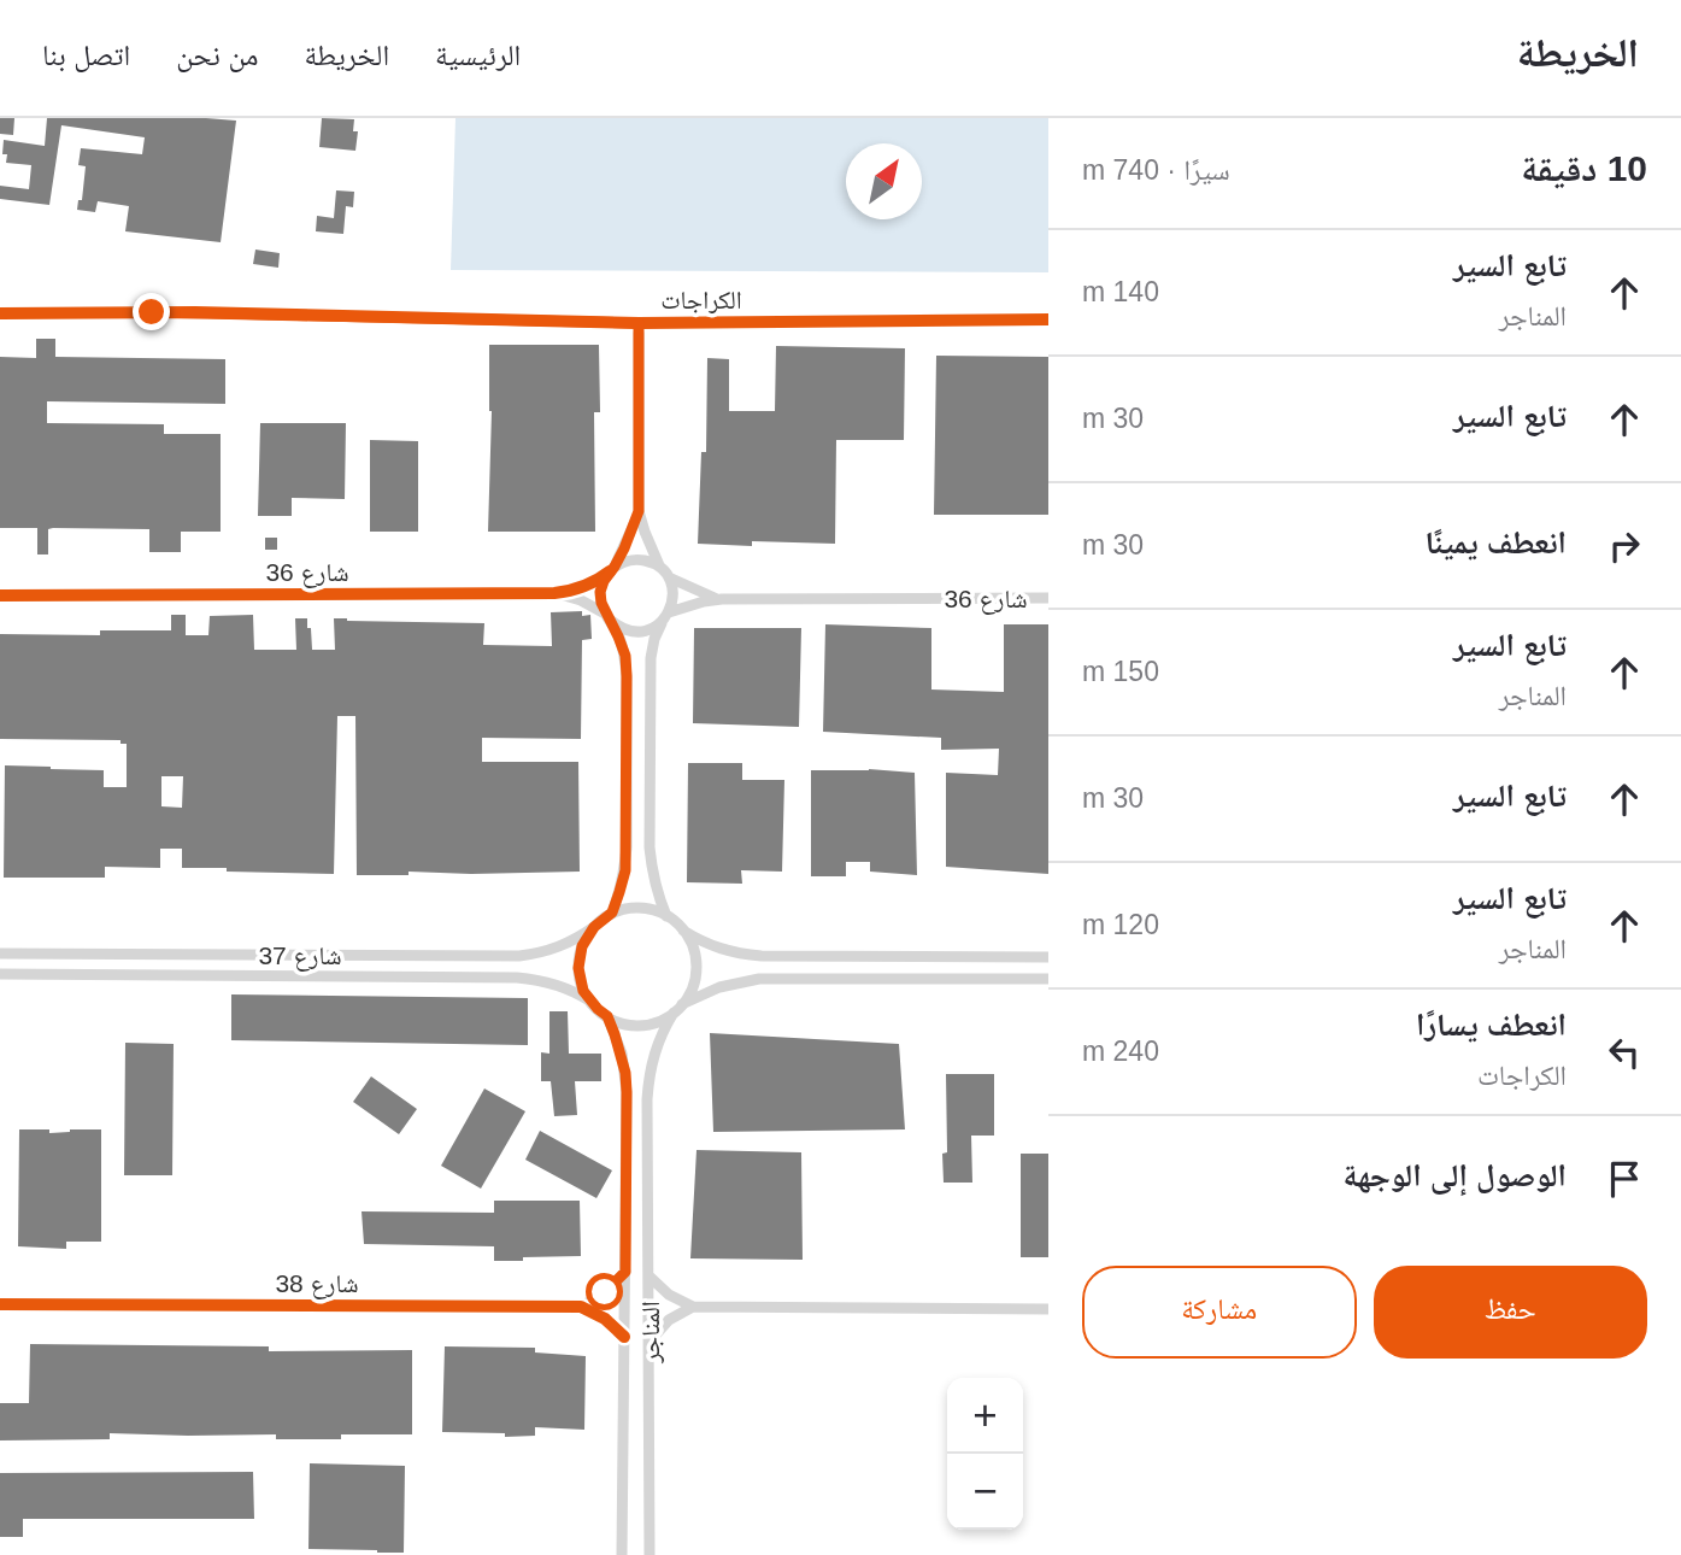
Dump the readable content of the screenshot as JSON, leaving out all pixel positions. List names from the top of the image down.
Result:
{
  "streets": {
    "street": [
      "الكراجات",
      "شارع 36",
      "شارع 37",
      "شارع 38",
      "المناجر"
    ]
  },
  "crossings": [
    ["شارع 37", "المناجر"]
  ],
  "north": "top right",
  "page": {
    "header": "الخريطة",
    "nav": [
      "الرئيسية",
      "الخريطة",
      "من نحن",
      "اتصل بنا"
    ],
    "heading": ["10 دقيقة", "سيرًا · 740 m"],
    "list": [
      ["تابع السير", "المناجر", "140 m"],
      ["تابع السير", "30 m"],
      ["انعطف يمينًا", "30 m"],
      ["تابع السير", "المناجر", "150 m"],
      ["تابع السير", "30 m"],
      ["تابع السير", "المناجر", "120 m"],
      ["انعطف يسارًا", "الكراجات", "240 m"],
      "الوصول إلى الوجهة"
    ],
    "buttons": ["حفظ", "مشاركة"],
    "map_buttons": ["+", "−"]
  }
}
